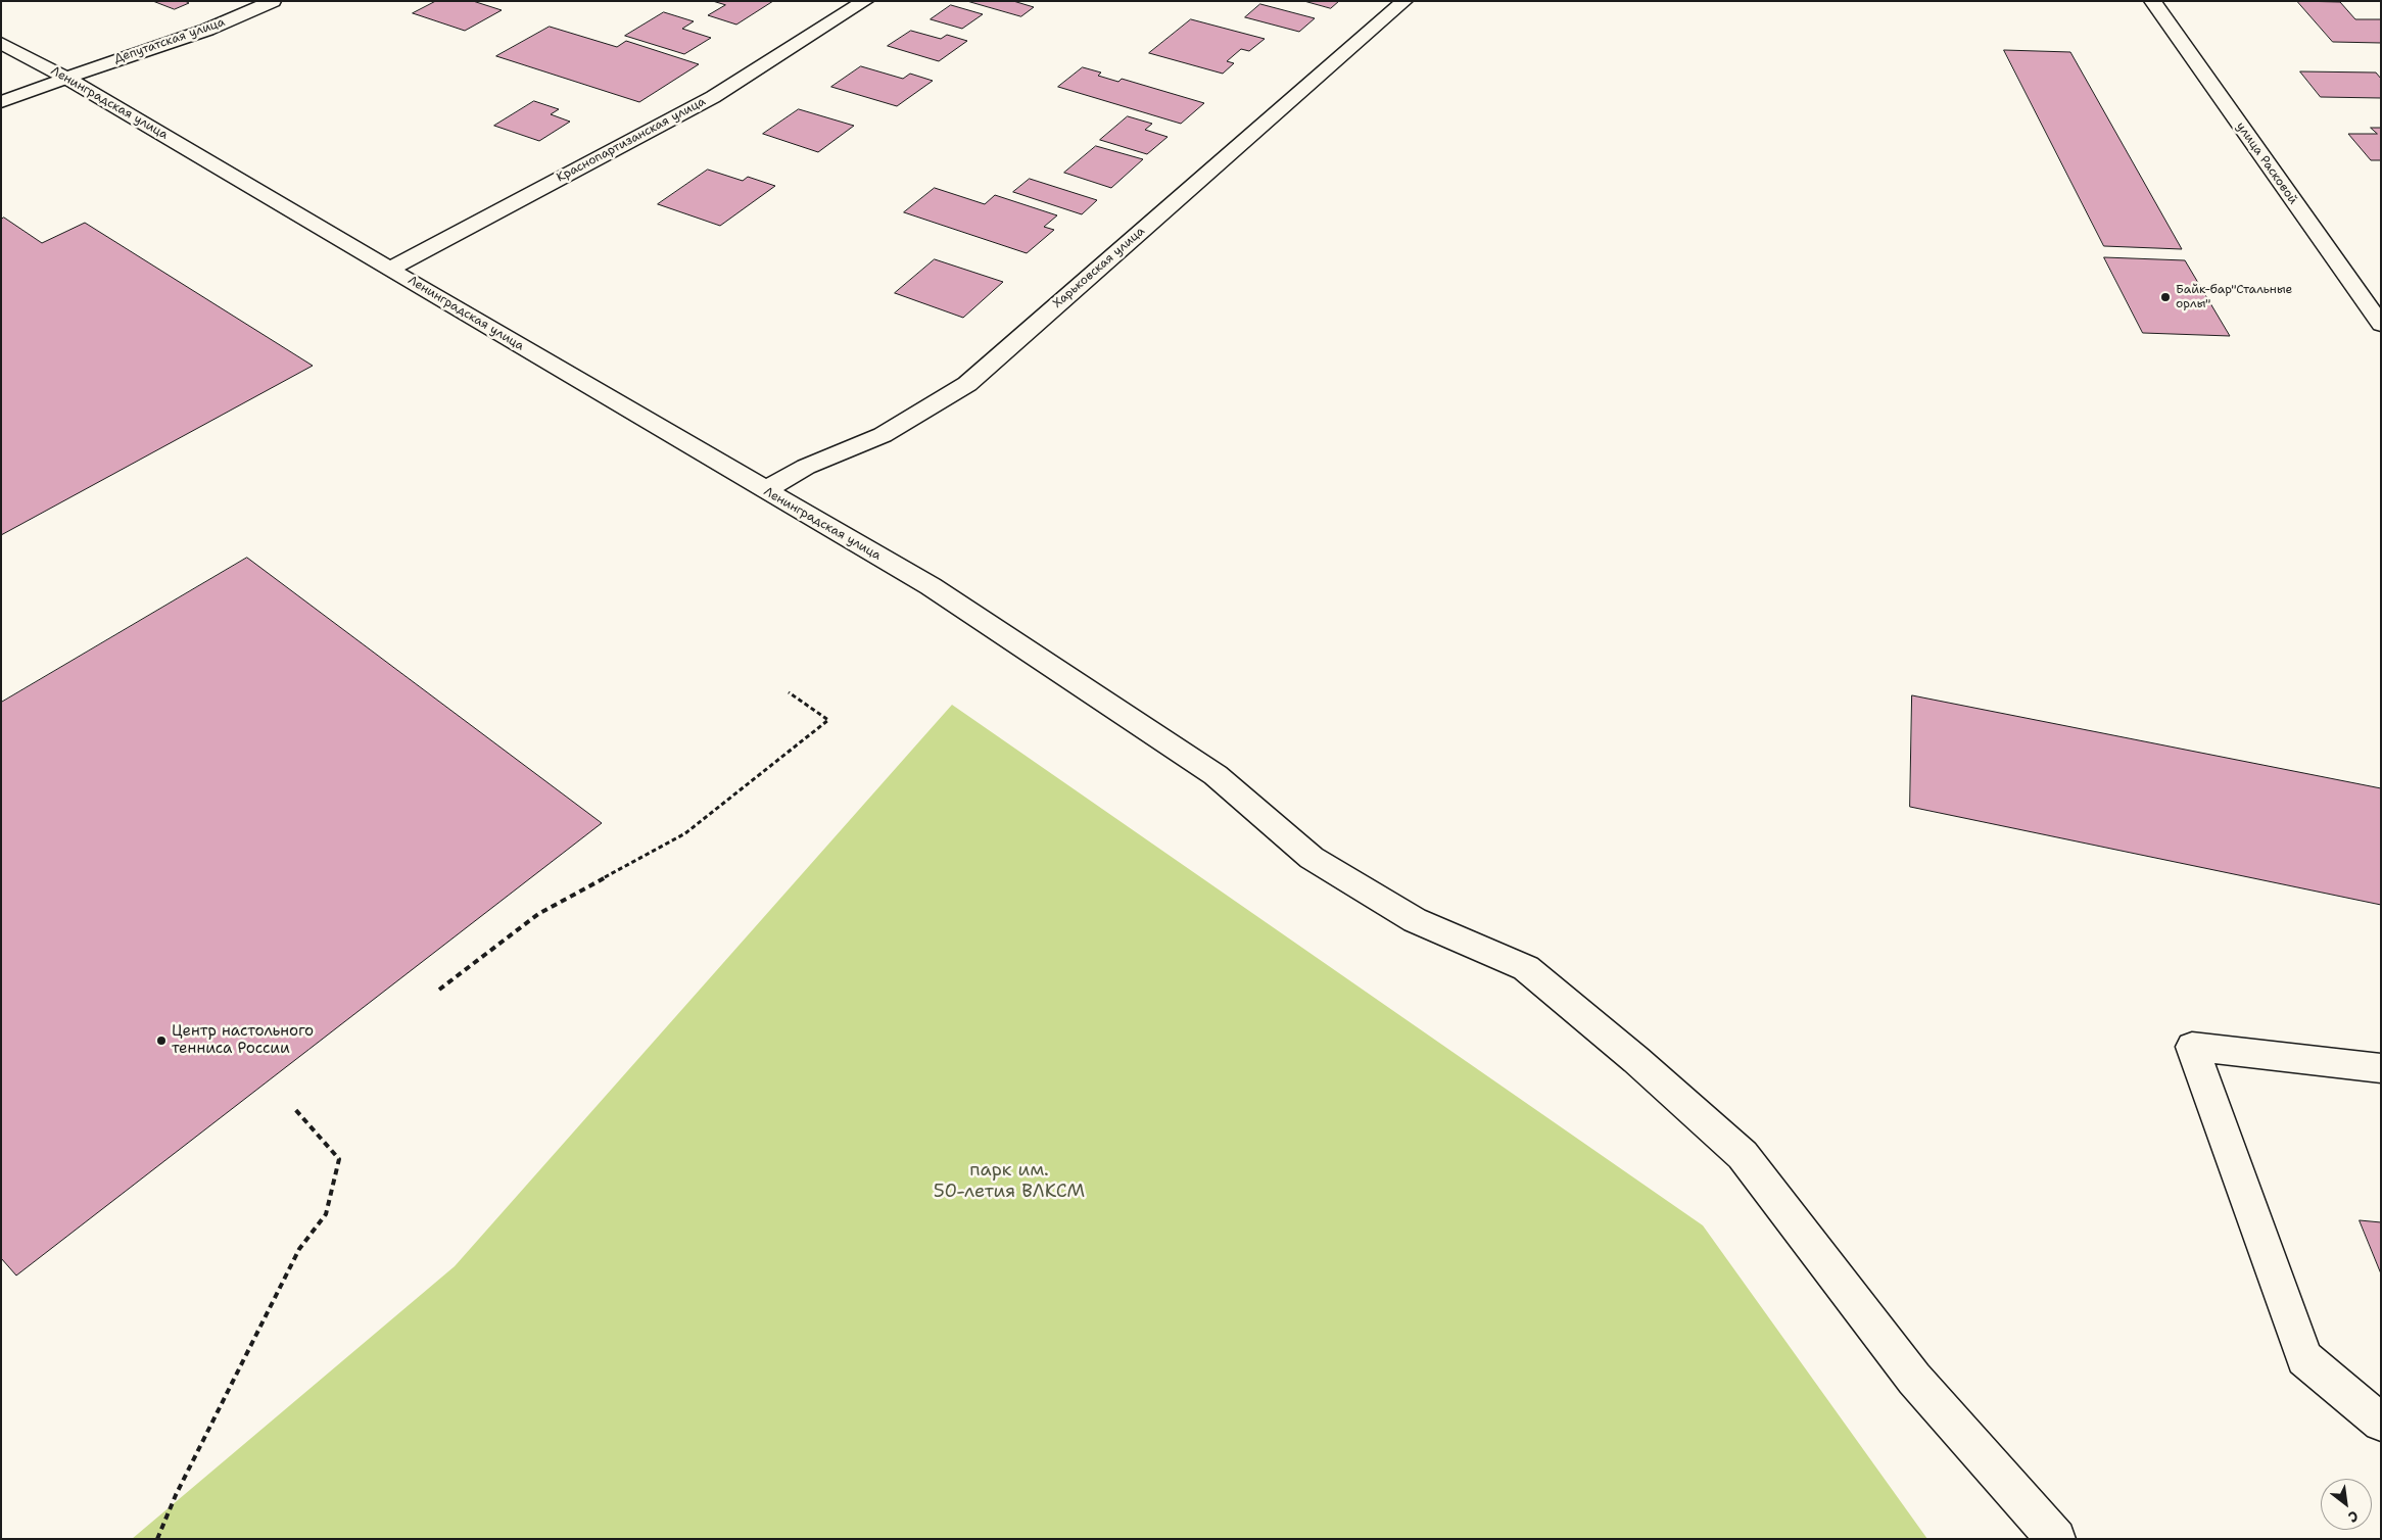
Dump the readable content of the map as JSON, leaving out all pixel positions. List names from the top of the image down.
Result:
{
  "streets": {
    "street": [
      "Депутатская улица",
      "Ленинградская улица",
      "Краснопартизанская улица",
      "улица Расковой",
      "Харьковская улица"
    ]
  },
  "crossings": [
    ["Депутатская улица", "Ленинградская улица"],
    ["Ленинградская улица", "Краснопартизанская улица"],
    ["Ленинградская улица", "Харьковская улица"]
  ],
  "parks": ["парк им. 50-летия ВЛКСМ"],
  "places": ["Байк-бар\"Стальные орлы\"", "Центр настольного тенниса России"],
  "north": "bottom right"
}
